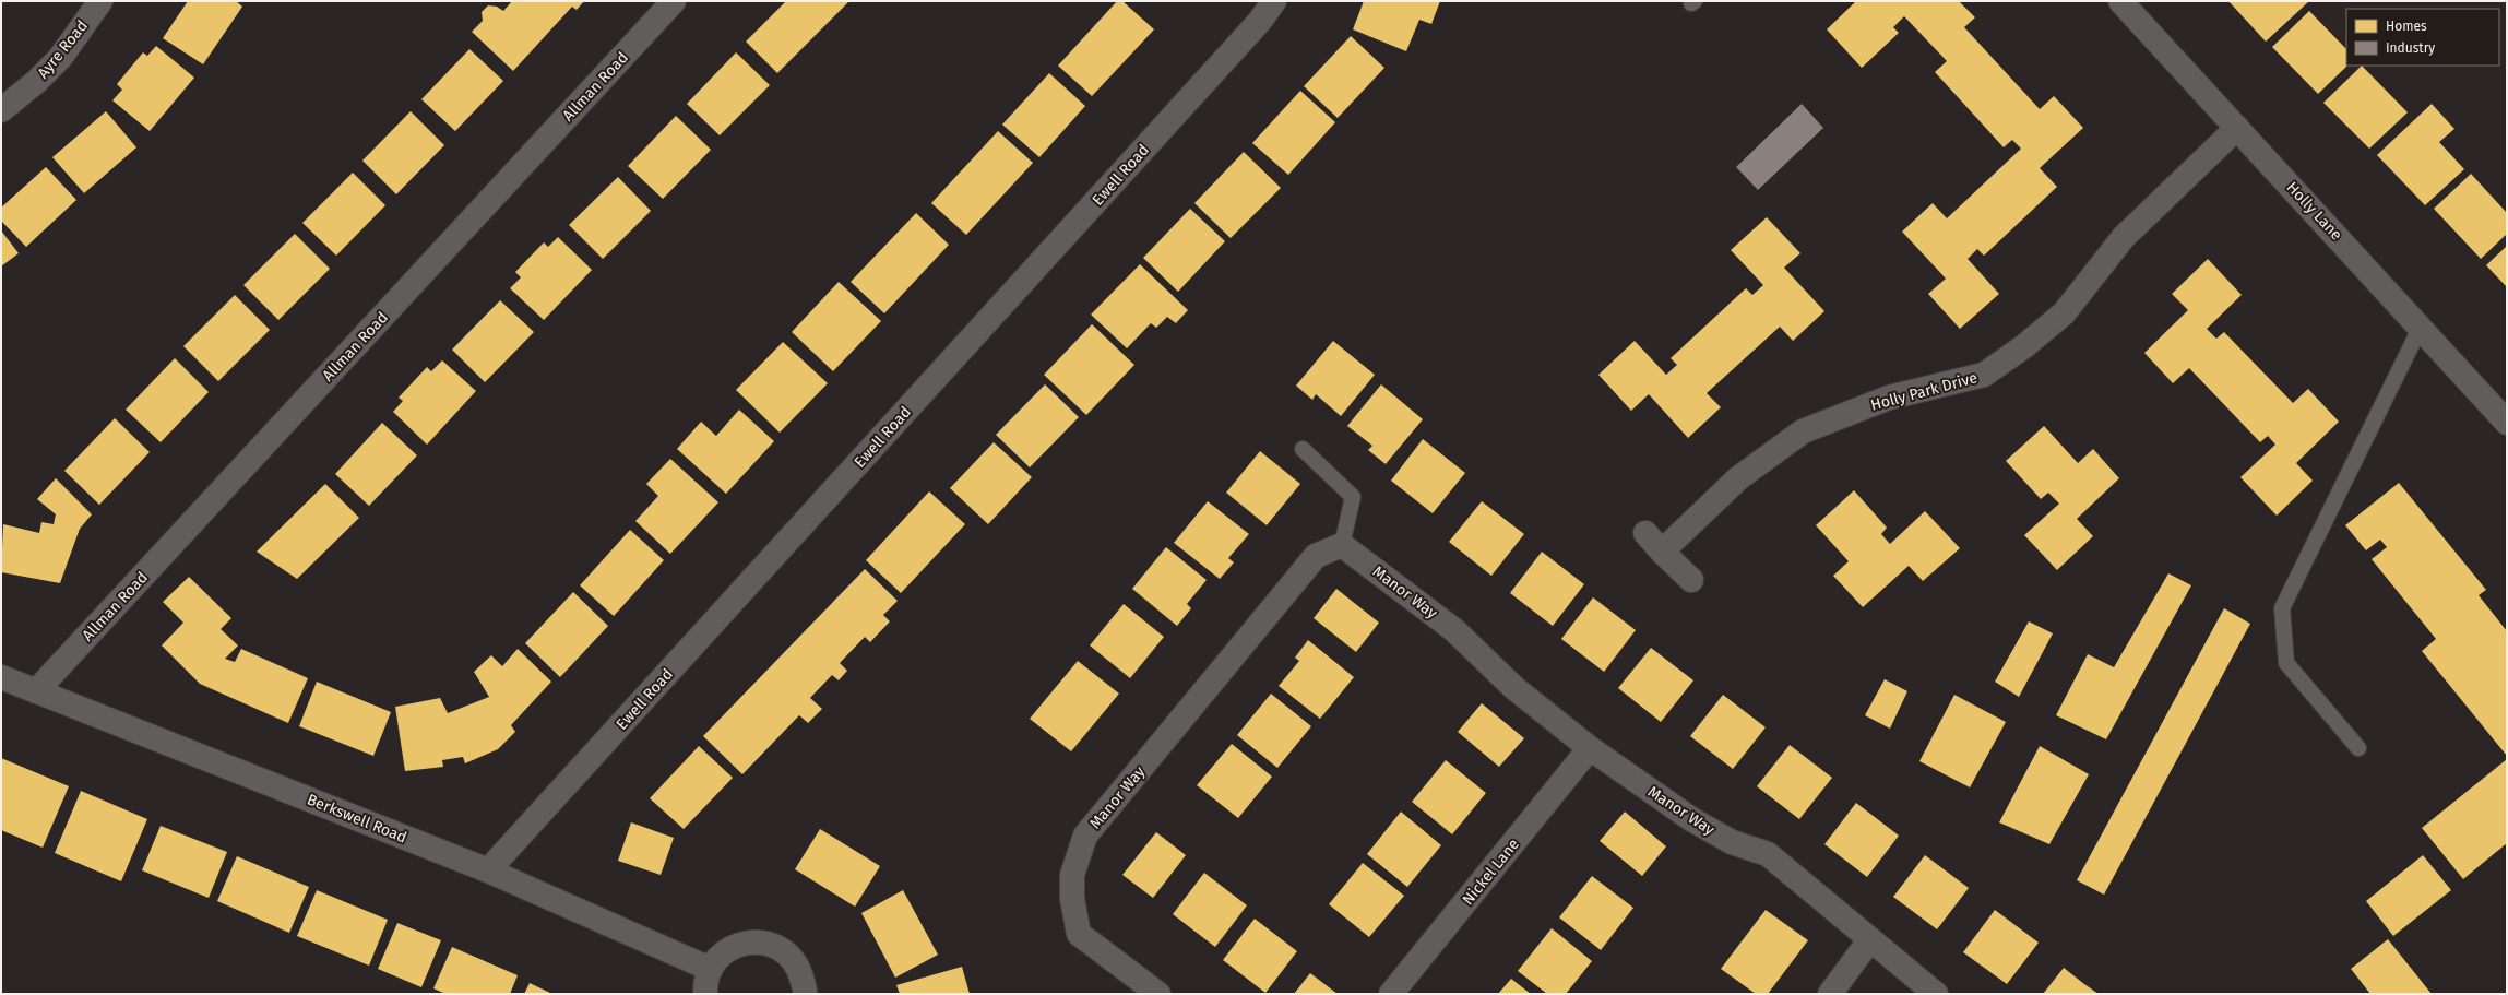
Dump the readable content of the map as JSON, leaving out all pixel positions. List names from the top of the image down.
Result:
{
  "streets": {
    "street": [
      "Ayre Road",
      "Allman Road",
      "Ewell Road",
      "Holly Lane",
      "Holly Park Drive",
      "Manor Way",
      "Berkswell Road",
      "Nickel Lane"
    ]
  },
  "crossings": [
    ["Allman Road", "Berkswell Road"],
    ["Ewell Road", "Berkswell Road"],
    ["Holly Lane", "Holly Park Drive"],
    ["Manor Way", "Nickel Lane"]
  ],
  "legend": ["Homes", "Industry"]
}
